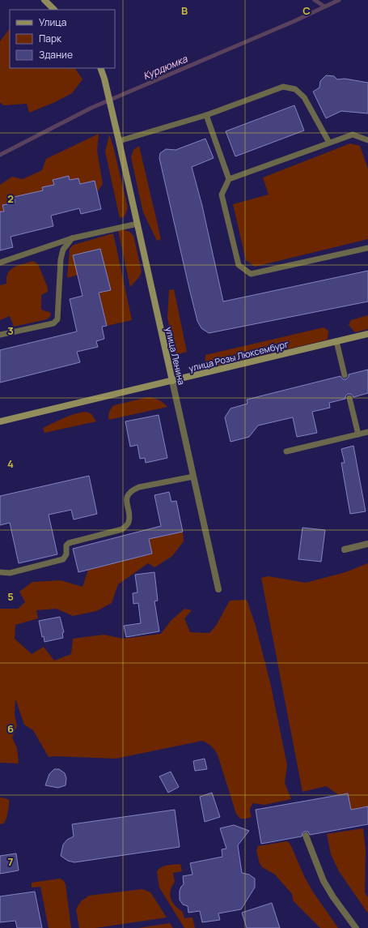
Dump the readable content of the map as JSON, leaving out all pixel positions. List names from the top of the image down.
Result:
{
  "streets": {
    "main road": ["улица Ленина", "улица Розы Люксембург"]
  },
  "crossings": [
    ["улица Ленина", "улица Розы Люксембург"]
  ],
  "water": ["Курдюмка"],
  "legend": ["Улица", "Парк", "Здание"],
  "grid": {
    "columns": ["B", "C"],
    "rows": [
      "2",
      "3",
      "4",
      "5",
      "6",
      "7"
    ]
  }
}
